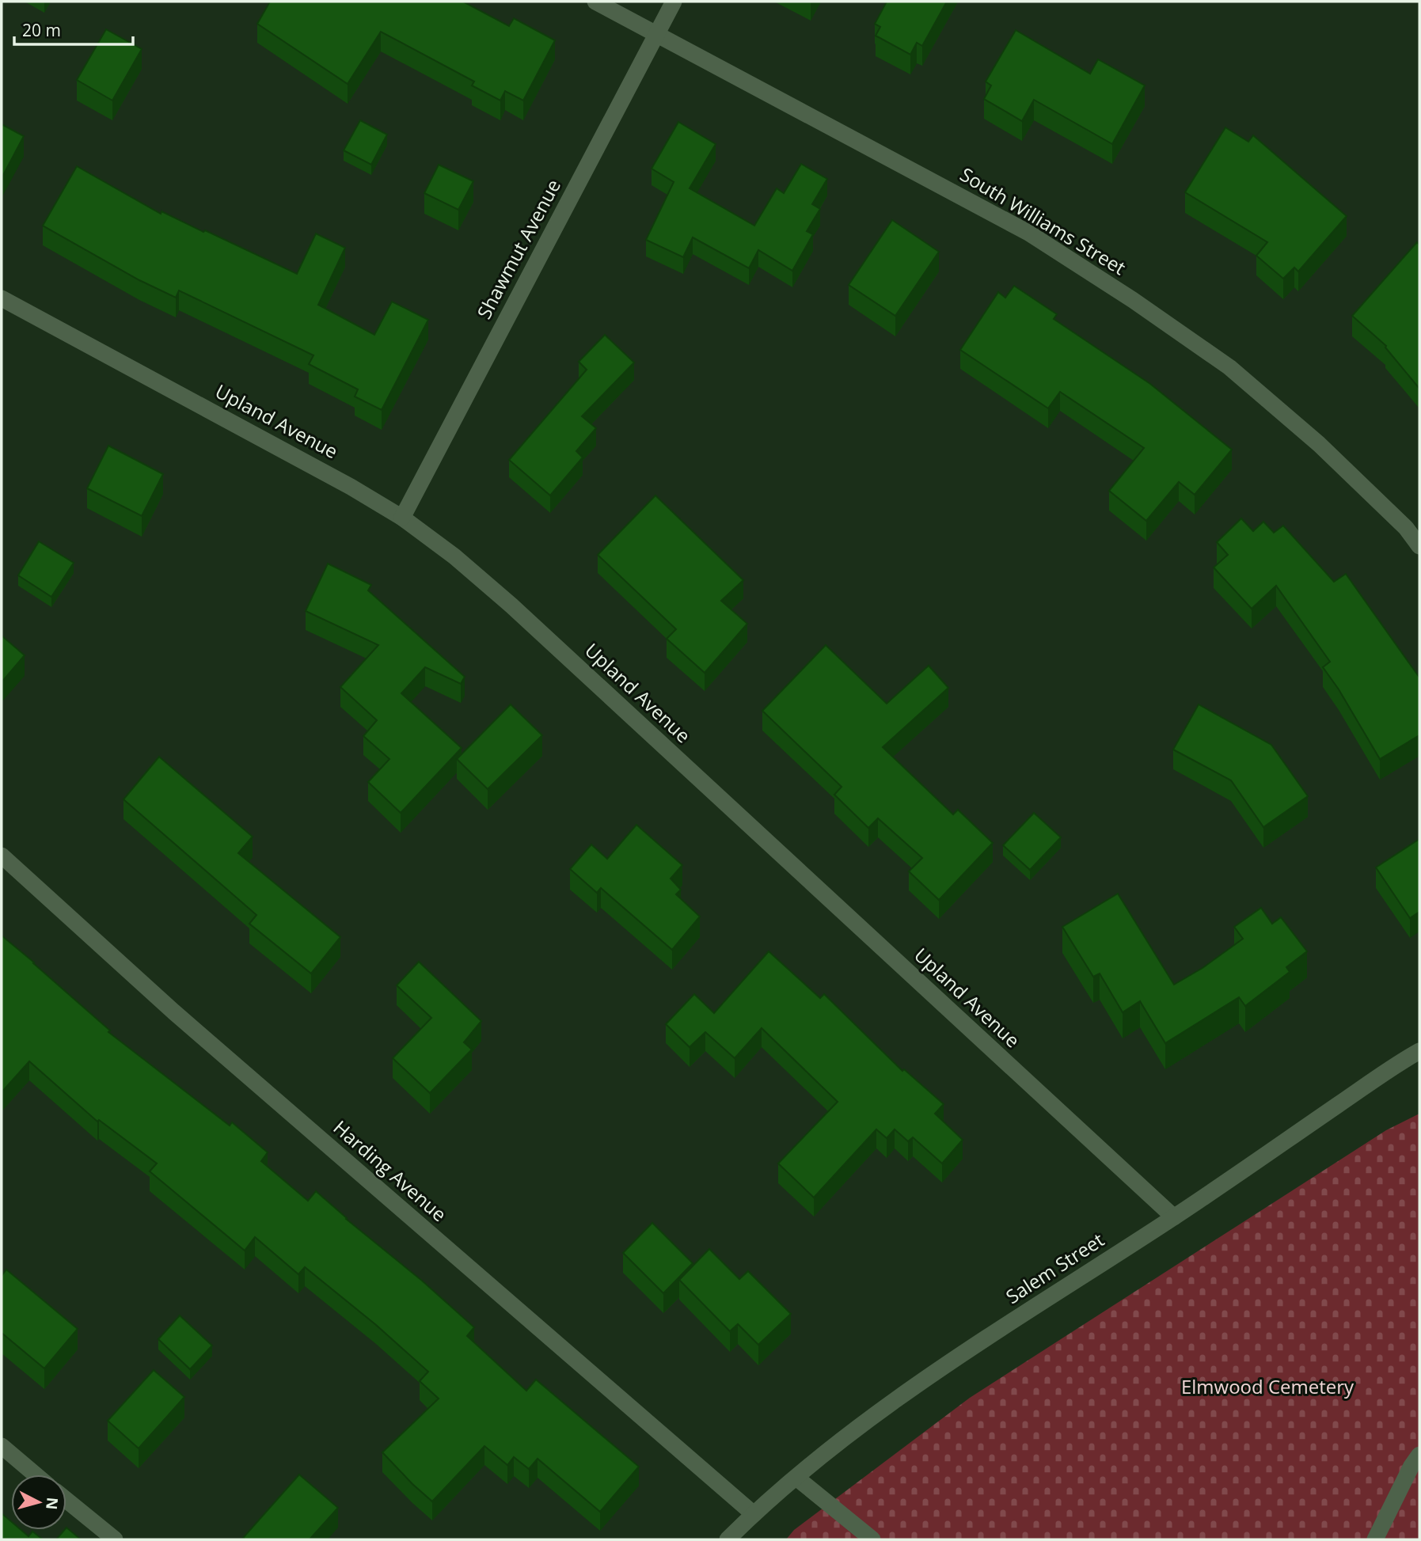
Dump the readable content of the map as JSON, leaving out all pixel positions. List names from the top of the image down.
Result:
{
  "streets": {
    "street": [
      "South Williams Street",
      "Shawmut Avenue",
      "Upland Avenue",
      "Harding Avenue",
      "Salem Street"
    ]
  },
  "crossings": [
    ["South Williams Street", "Shawmut Avenue"],
    ["Shawmut Avenue", "Upland Avenue"],
    ["Upland Avenue", "Salem Street"],
    ["Harding Avenue", "Salem Street"]
  ],
  "parks": ["Elmwood Cemetery"],
  "scale_bar": "20 m",
  "north": "right"
}
